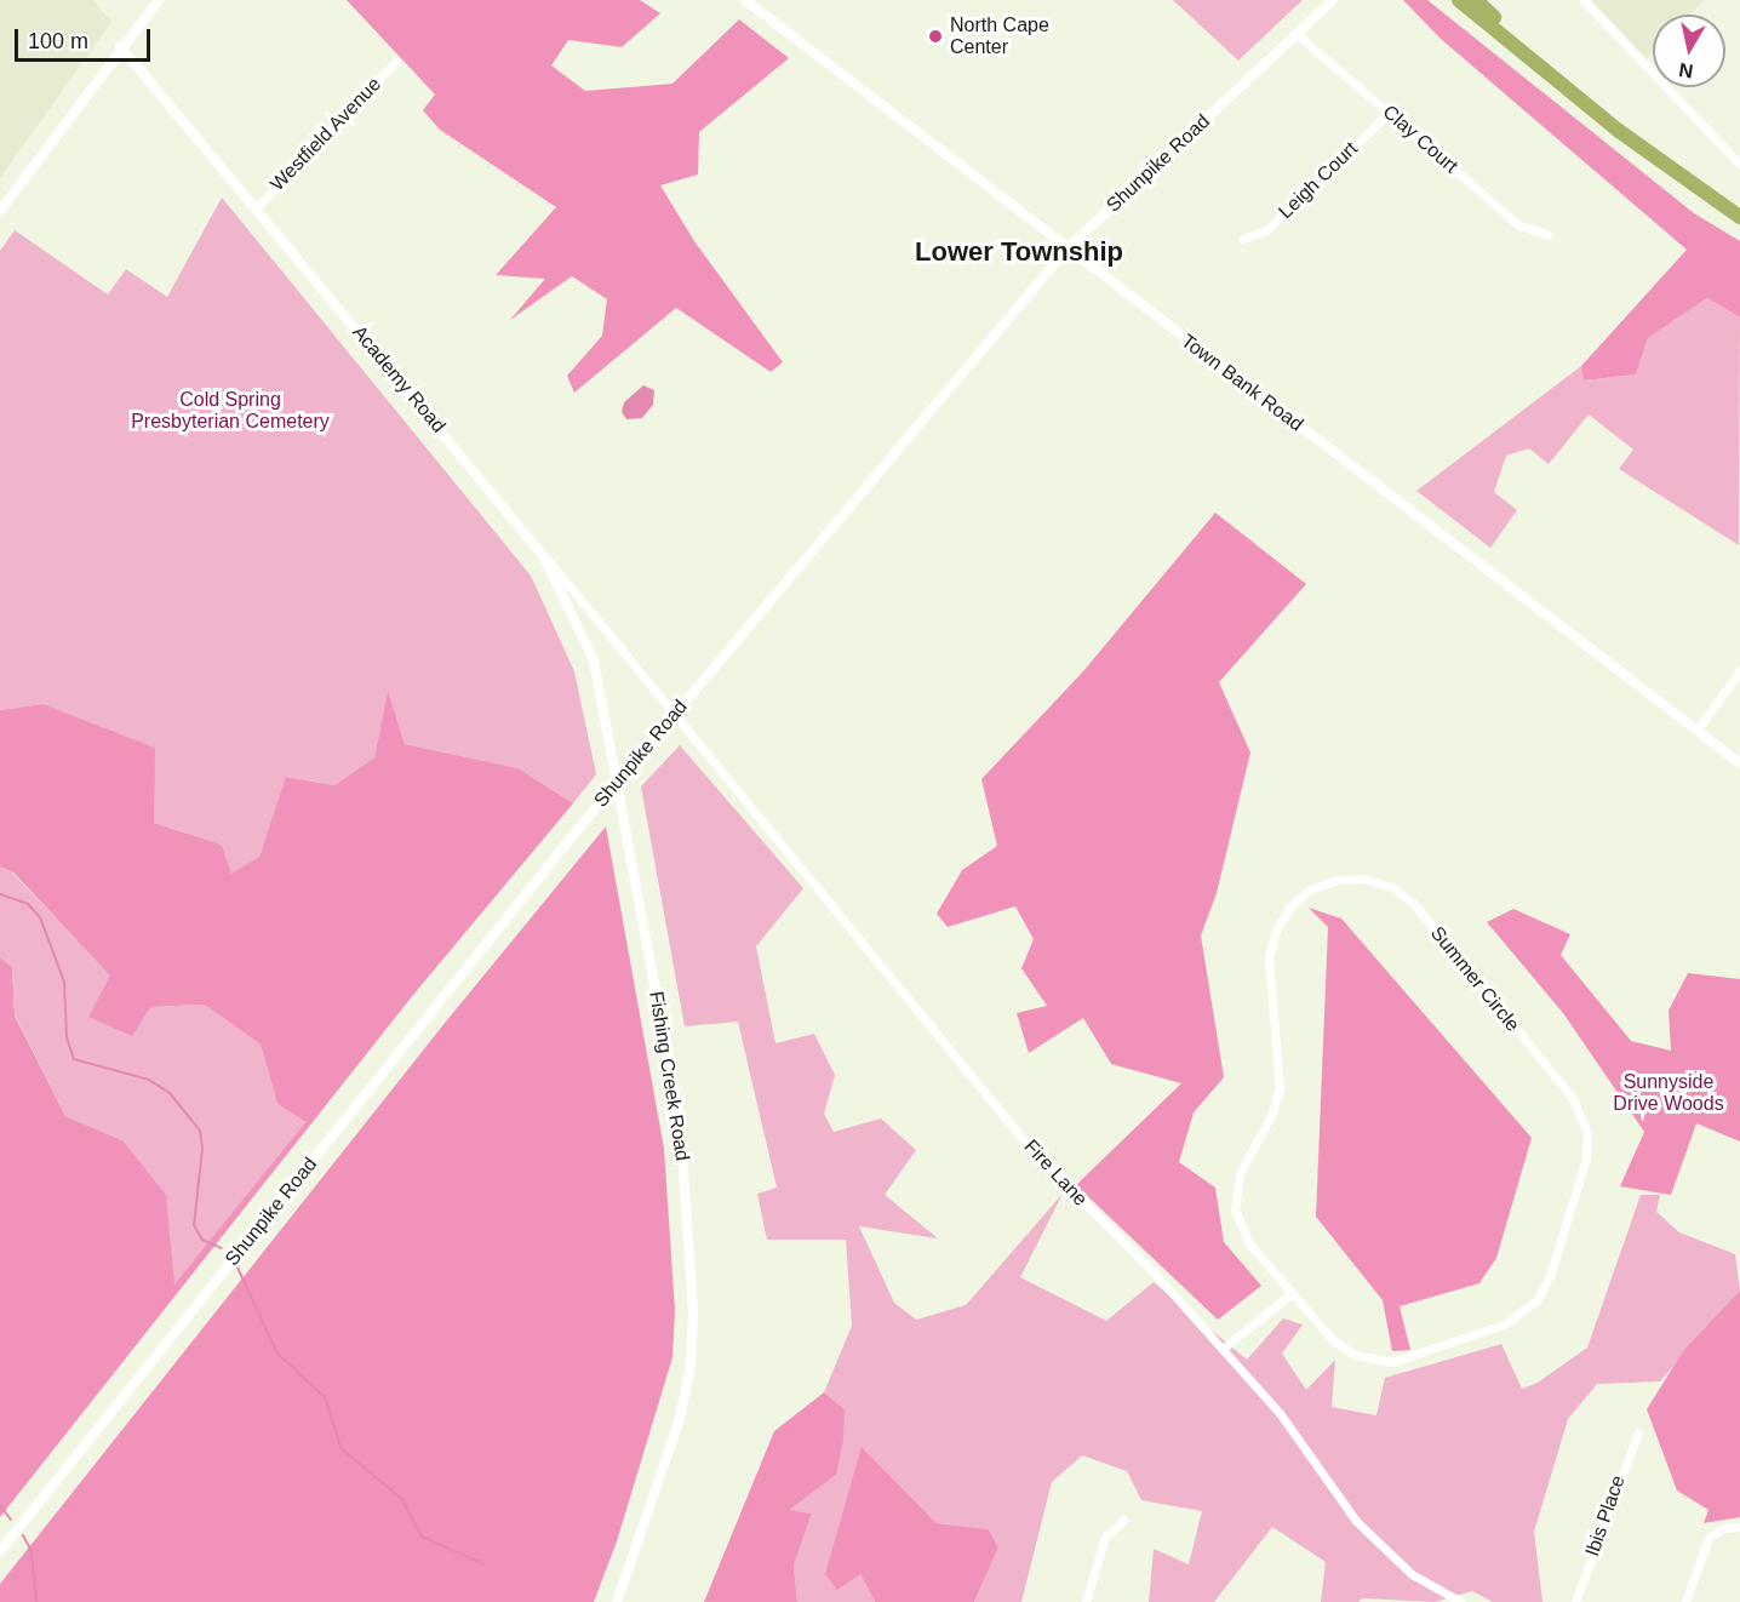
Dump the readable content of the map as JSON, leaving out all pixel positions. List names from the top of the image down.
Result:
{
  "streets": {
    "street": [
      "Westfield Avenue",
      "Clay Court",
      "Shunpike Road",
      "Leigh Court",
      "Academy Road",
      "Town Bank Road",
      "Summer Circle",
      "Fishing Creek Road",
      "Fire Lane",
      "Ibis Place"
    ]
  },
  "crossings": [
    ["Westfield Avenue", "Academy Road"],
    ["Clay Court", "Shunpike Road"],
    ["Clay Court", "Leigh Court"],
    ["Shunpike Road", "Academy Road"],
    ["Shunpike Road", "Town Bank Road"],
    ["Shunpike Road", "Fishing Creek Road"],
    ["Shunpike Road", "Fire Lane"],
    ["Academy Road", "Fishing Creek Road"],
    ["Academy Road", "Fire Lane"]
  ],
  "districts": ["Lower Township"],
  "parks": ["Cold Spring Presbyterian Cemetery", "Sunnyside Drive Woods"],
  "places": ["North Cape Center"],
  "scale_bar": "100 m",
  "north": "bottom"
}
